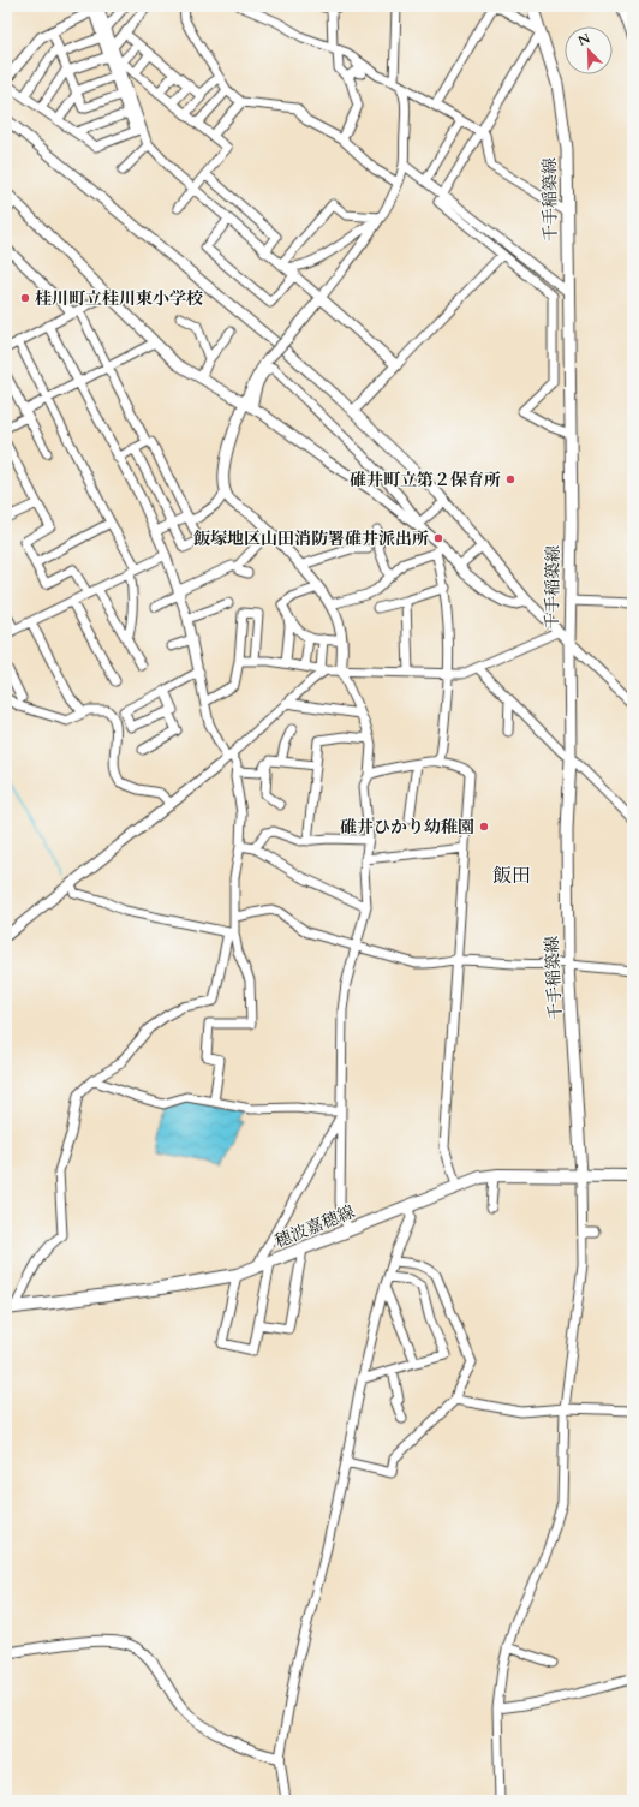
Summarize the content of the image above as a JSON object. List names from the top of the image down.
{
  "streets": {
    "main road": ["千手稲築線", "穂波嘉穂線"]
  },
  "crossings": [
    ["千手稲築線", "穂波嘉穂線"]
  ],
  "districts": ["飯田"],
  "places": [
    "桂川町立桂川東小学校",
    "碓井町立第２保育所",
    "飯塚地区山田消防署碓井派出所",
    "碓井ひかり幼稚園"
  ],
  "north": "top left"
}
